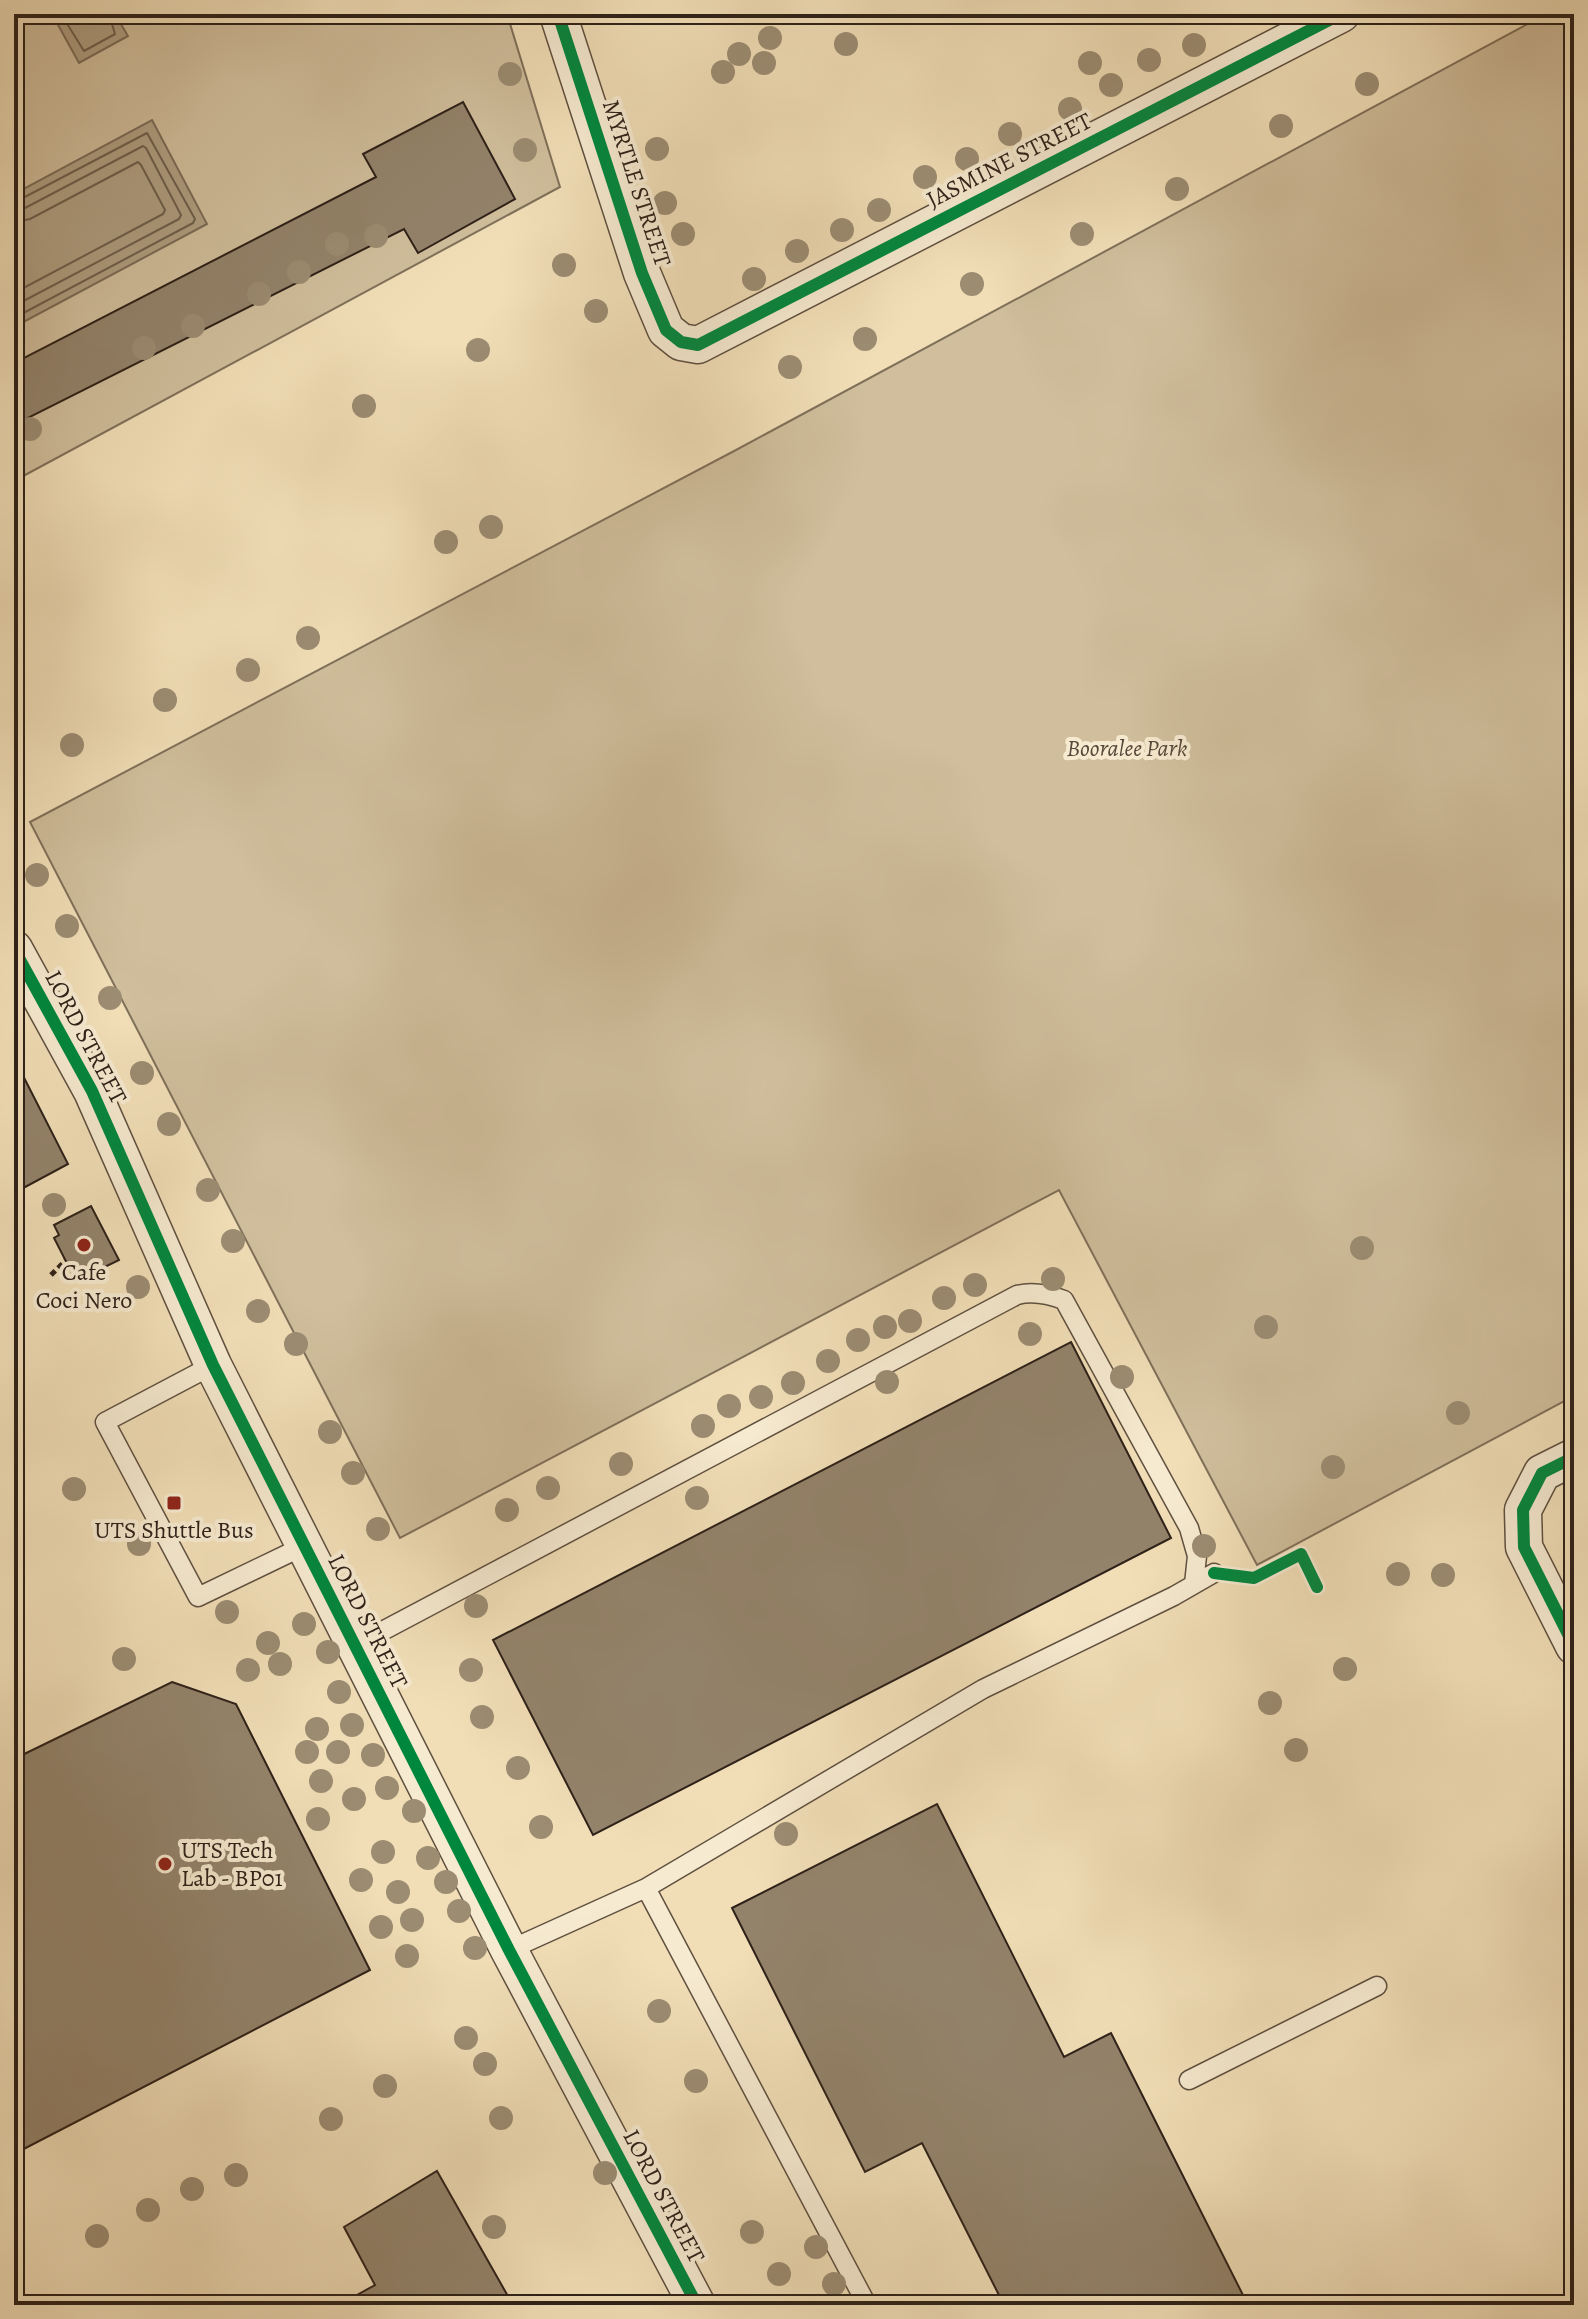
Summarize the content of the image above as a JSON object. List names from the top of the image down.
{
  "streets": {
    "street": ["JASMINE STREET", "MYRTLE STREET", "LORD STREET"]
  },
  "crossings": [
    ["JASMINE STREET", "MYRTLE STREET"]
  ],
  "parks": ["Booralee Park"],
  "places": {
    "other": ["Cafe Coci Nero", "UTS Tech Lab - BP01"],
    "transit": ["UTS Shuttle Bus"]
  }
}
